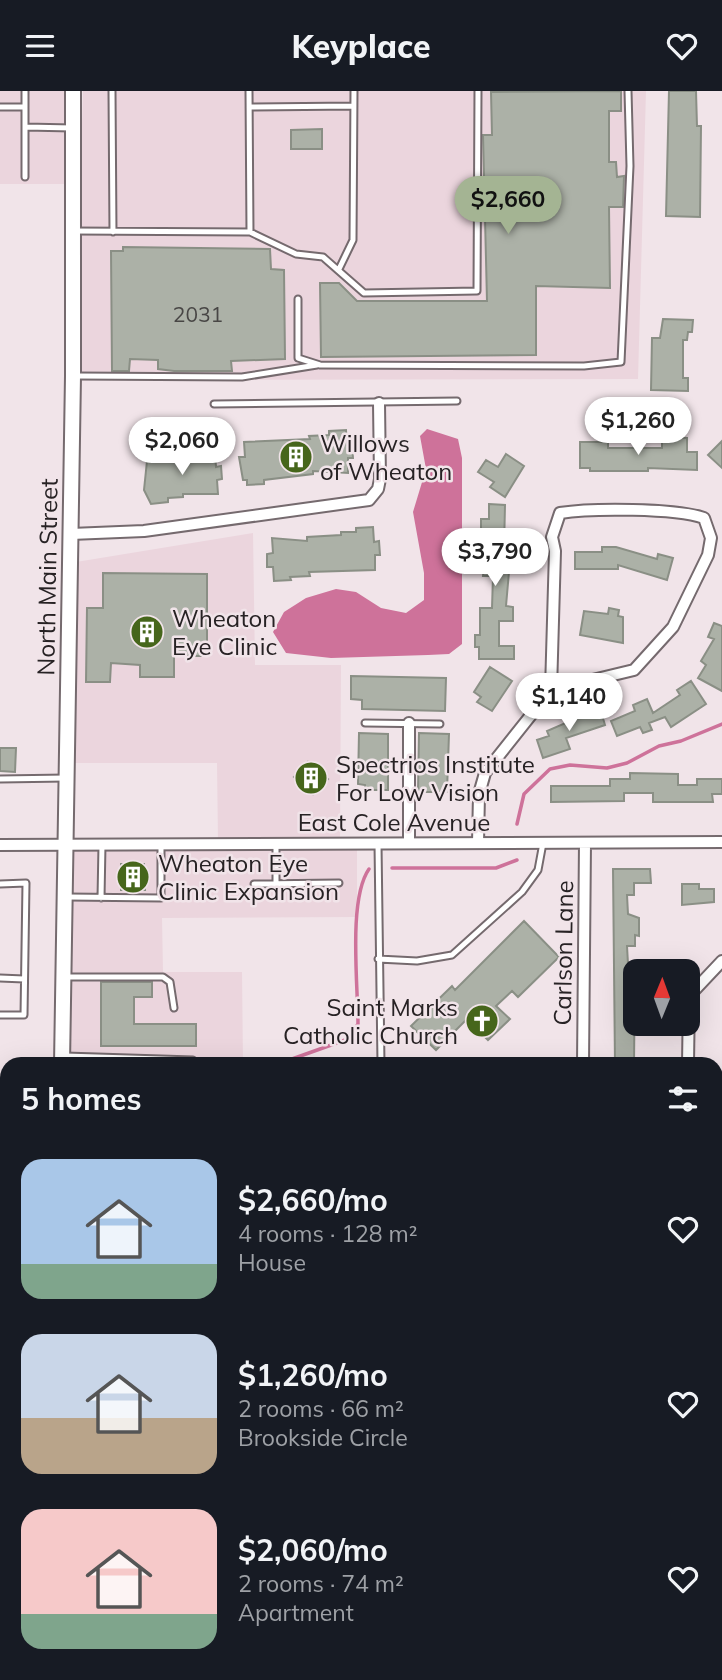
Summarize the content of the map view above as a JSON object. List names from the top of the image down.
{
  "streets": {
    "street": ["North Main Street", "East Cole Avenue", "Carlson Lane"]
  },
  "crossings": [
    ["North Main Street", "East Cole Avenue"],
    ["East Cole Avenue", "Carlson Lane"]
  ],
  "places": {
    "building": [
      "Willows of Wheaton",
      "Wheaton Eye Clinic",
      "Spectrios Institute For Low Vision",
      "Wheaton Eye Clinic Expansion"
    ],
    "church": ["Saint Marks Catholic Church"]
  },
  "house_numbers": ["2031"],
  "north": "top",
  "page": {
    "header": "Keyplace",
    "price": [
      "$2,660",
      "$1,260",
      "$2,060",
      "$3,790",
      "$1,140"
    ],
    "heading": "5 homes",
    "list": [
      {
        "name": "$2,660/mo",
        "note": "4 rooms · 128 m² · House"
      },
      {
        "name": "$1,260/mo",
        "note": "2 rooms · 66 m² · Brookside Circle"
      },
      {
        "name": "$2,060/mo",
        "note": "2 rooms · 74 m² · Apartment"
      }
    ]
  }
}
